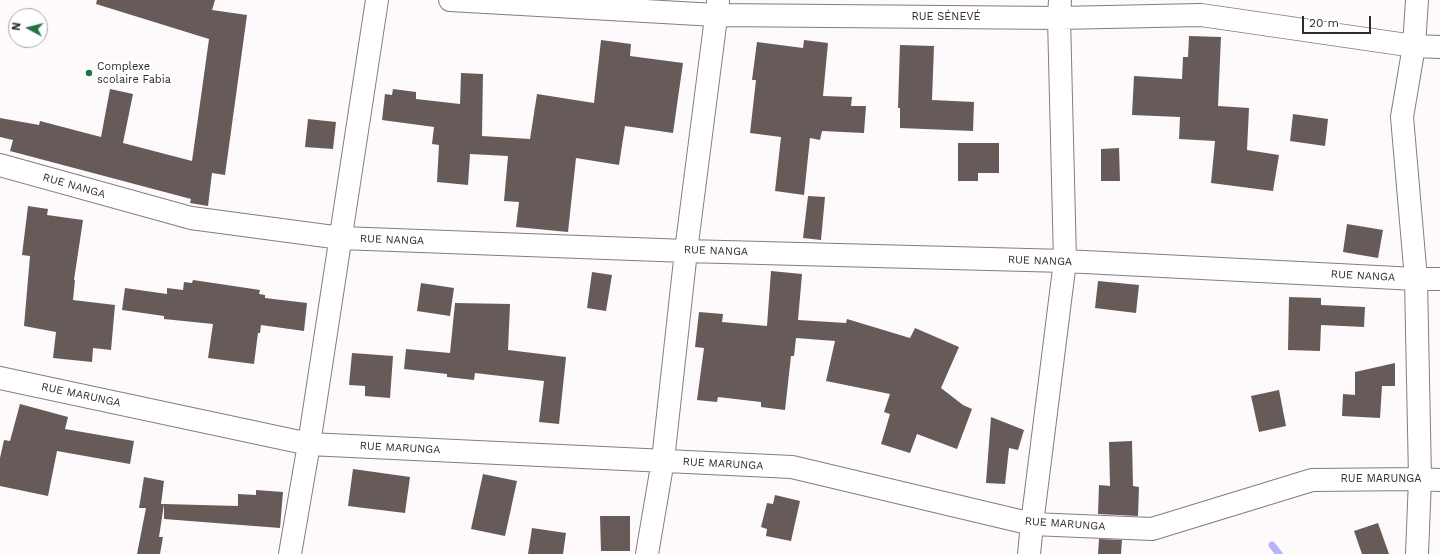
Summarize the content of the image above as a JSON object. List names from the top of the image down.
{
  "streets": {
    "street": ["RUE SÉNEVÉ", "RUE NANGA", "RUE MARUNGA"]
  },
  "places": ["Complexe scolaire Fabia"],
  "scale_bar": "20 m",
  "north": "left"
}
